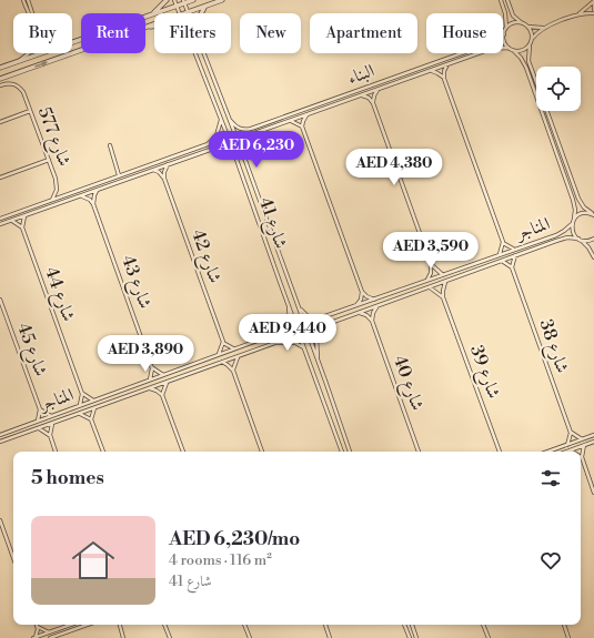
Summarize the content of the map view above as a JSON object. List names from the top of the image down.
{
  "streets": {
    "street": [
      "البناء",
      "شارع 577",
      "شارع 41",
      "المناجر",
      "شارع 42",
      "شارع 43",
      "شارع 44",
      "شارع 38",
      "شارع 45",
      "شارع 39",
      "شارع 40"
    ]
  },
  "crossings": [
    ["البناء", "شارع 41"],
    ["شارع 41", "المناجر"],
    ["المناجر", "شارع 39"]
  ],
  "page": {
    "chip": [
      "Buy",
      "Rent",
      "Filters",
      "New",
      "Apartment",
      "House"
    ],
    "price": [
      "AED 6,230",
      "AED 4,380",
      "AED 3,590",
      "AED 9,440",
      "AED 3,890"
    ],
    "heading": "5 homes",
    "list": [
      {
        "name": "AED 6,230/mo",
        "note": "4 rooms · 116 m² · شارع 41"
      }
    ]
  }
}
